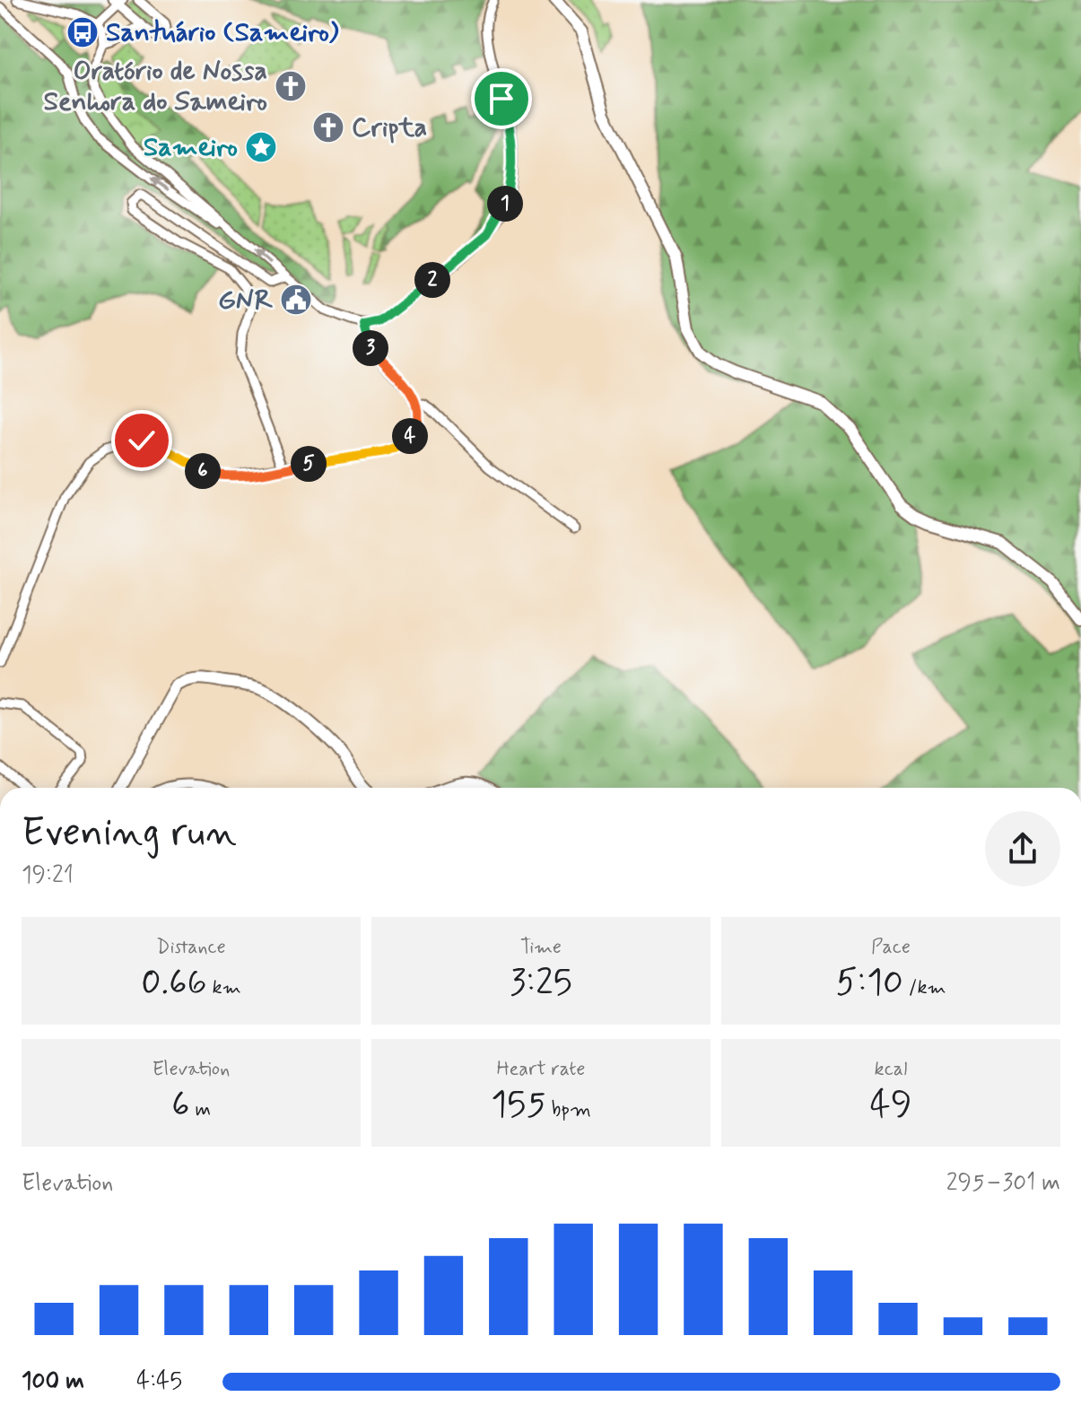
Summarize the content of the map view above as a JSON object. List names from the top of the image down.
{
  "places": {
    "bus stop": ["Santuário (Sameiro)"],
    "church": ["Oratório de Nossa Senhora do Sameiro", "Cripta"],
    "place": ["Sameiro"],
    "public building": ["GNR"]
  },
  "page": {
    "pins": [
      "1",
      "2",
      "3",
      "4",
      "5",
      "6"
    ],
    "heading": ["Evening run", "19:21"],
    "stats": [
      ["Distance", "0.66 km"],
      ["Time", "3:25"],
      ["Pace", "5:10 /km"],
      ["Elevation", "6 m"],
      ["Heart rate", "155 bpm"],
      ["kcal", "49"]
    ],
    "chart": ["Elevation", "295–301 m"],
    "list": [
      {
        "name": "100 m",
        "note": "4:45"
      }
    ]
  }
}
